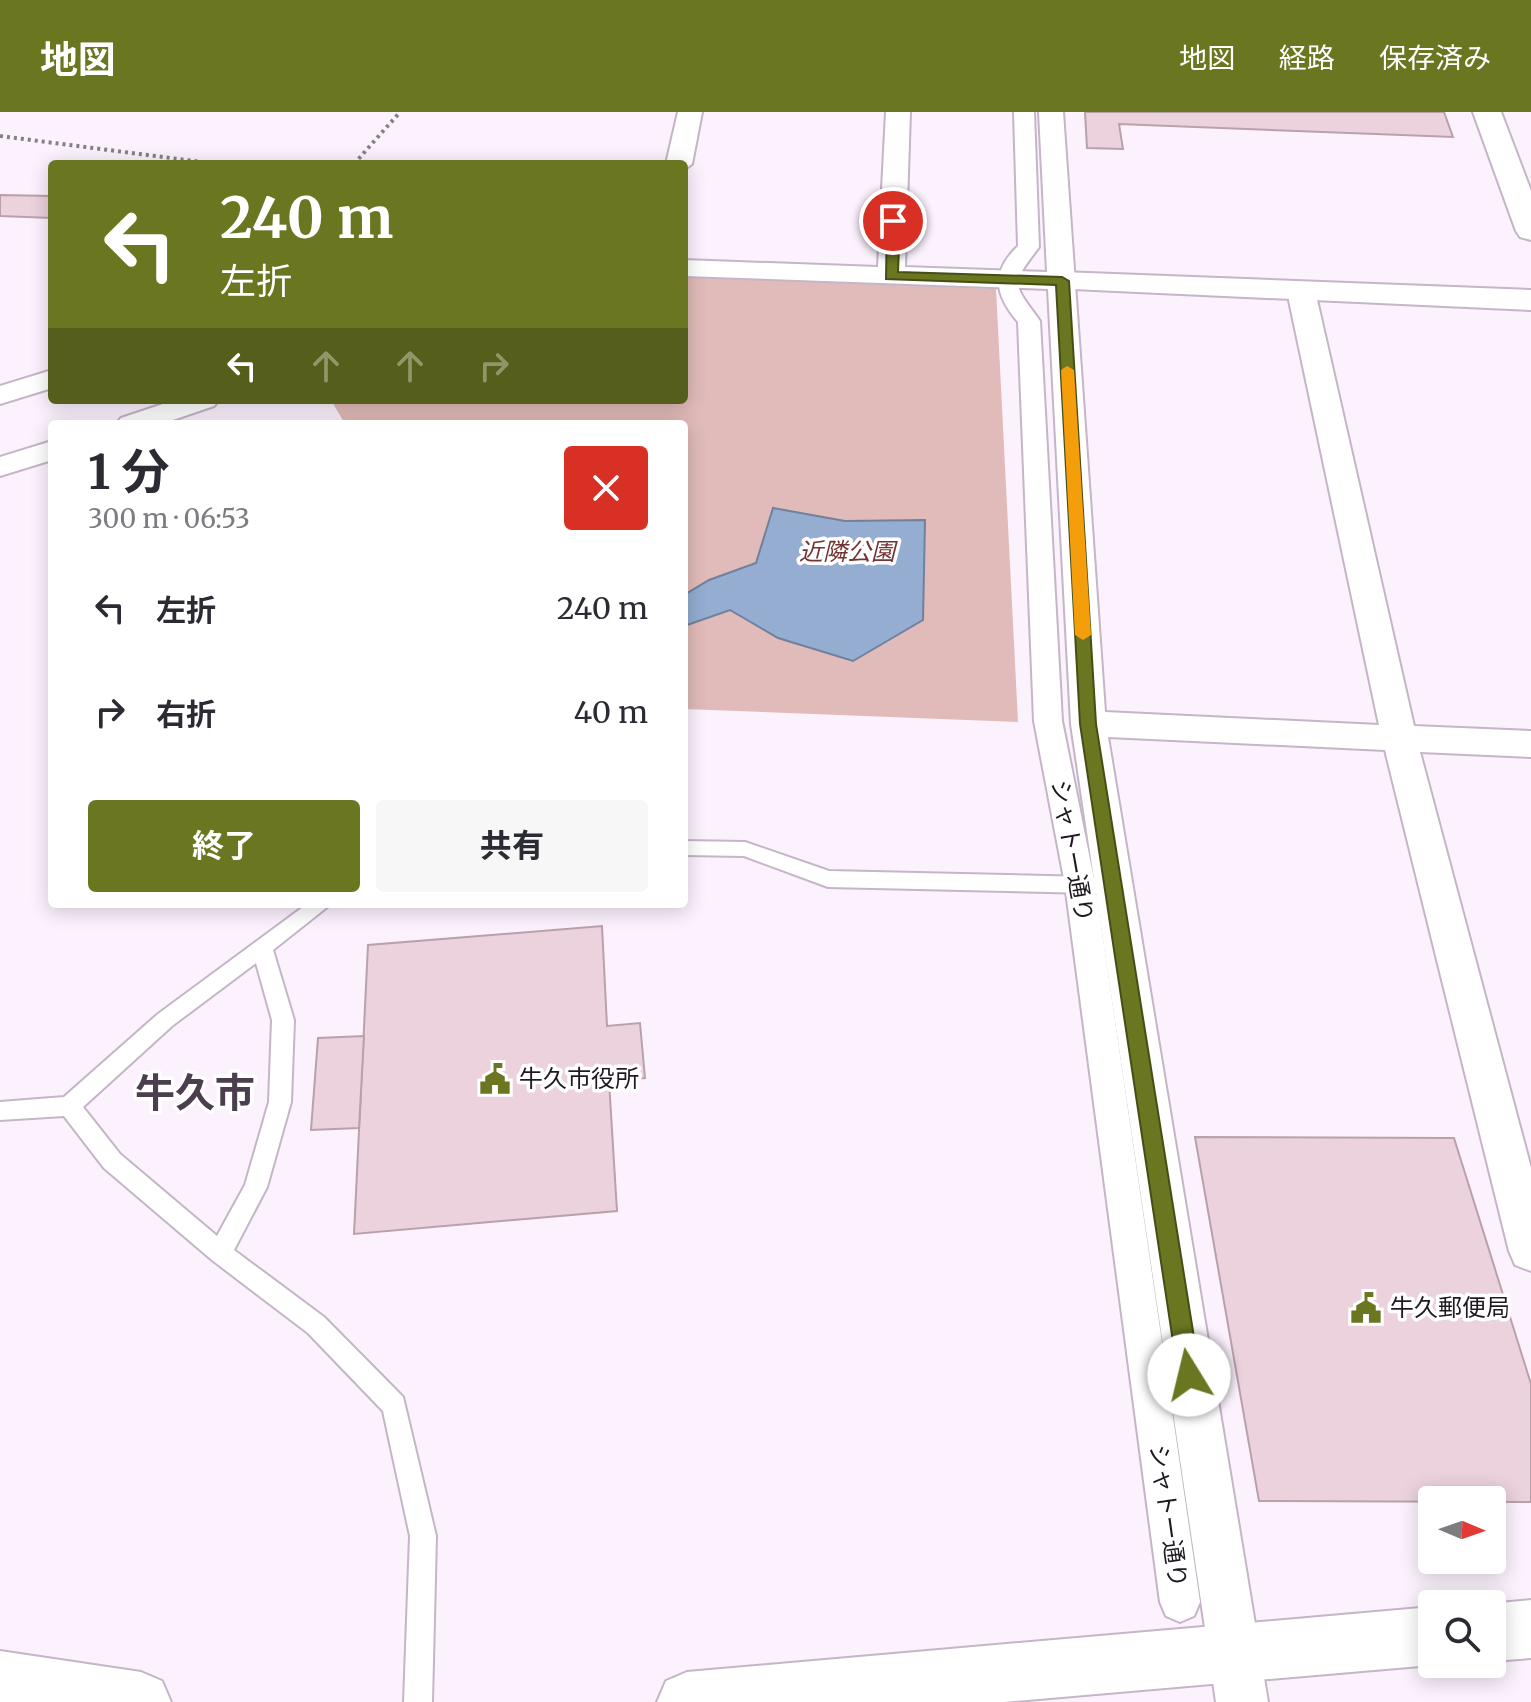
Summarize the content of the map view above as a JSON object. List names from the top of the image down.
{
  "streets": {
    "street": ["シャトー通り"]
  },
  "districts": ["牛久市"],
  "parks": ["近隣公園"],
  "places": {
    "public building": ["牛久市役所", "牛久郵便局"]
  },
  "north": "right",
  "page": {
    "header": "地図",
    "nav": ["地図", "経路", "保存済み"],
    "turn": ["240 m", "左折"],
    "heading": ["1 分", "300 m · 06:53"],
    "list": [
      {
        "name": "左折",
        "value": "240 m"
      },
      {
        "name": "右折",
        "value": "40 m"
      }
    ],
    "buttons": ["終了", "共有"]
  }
}
